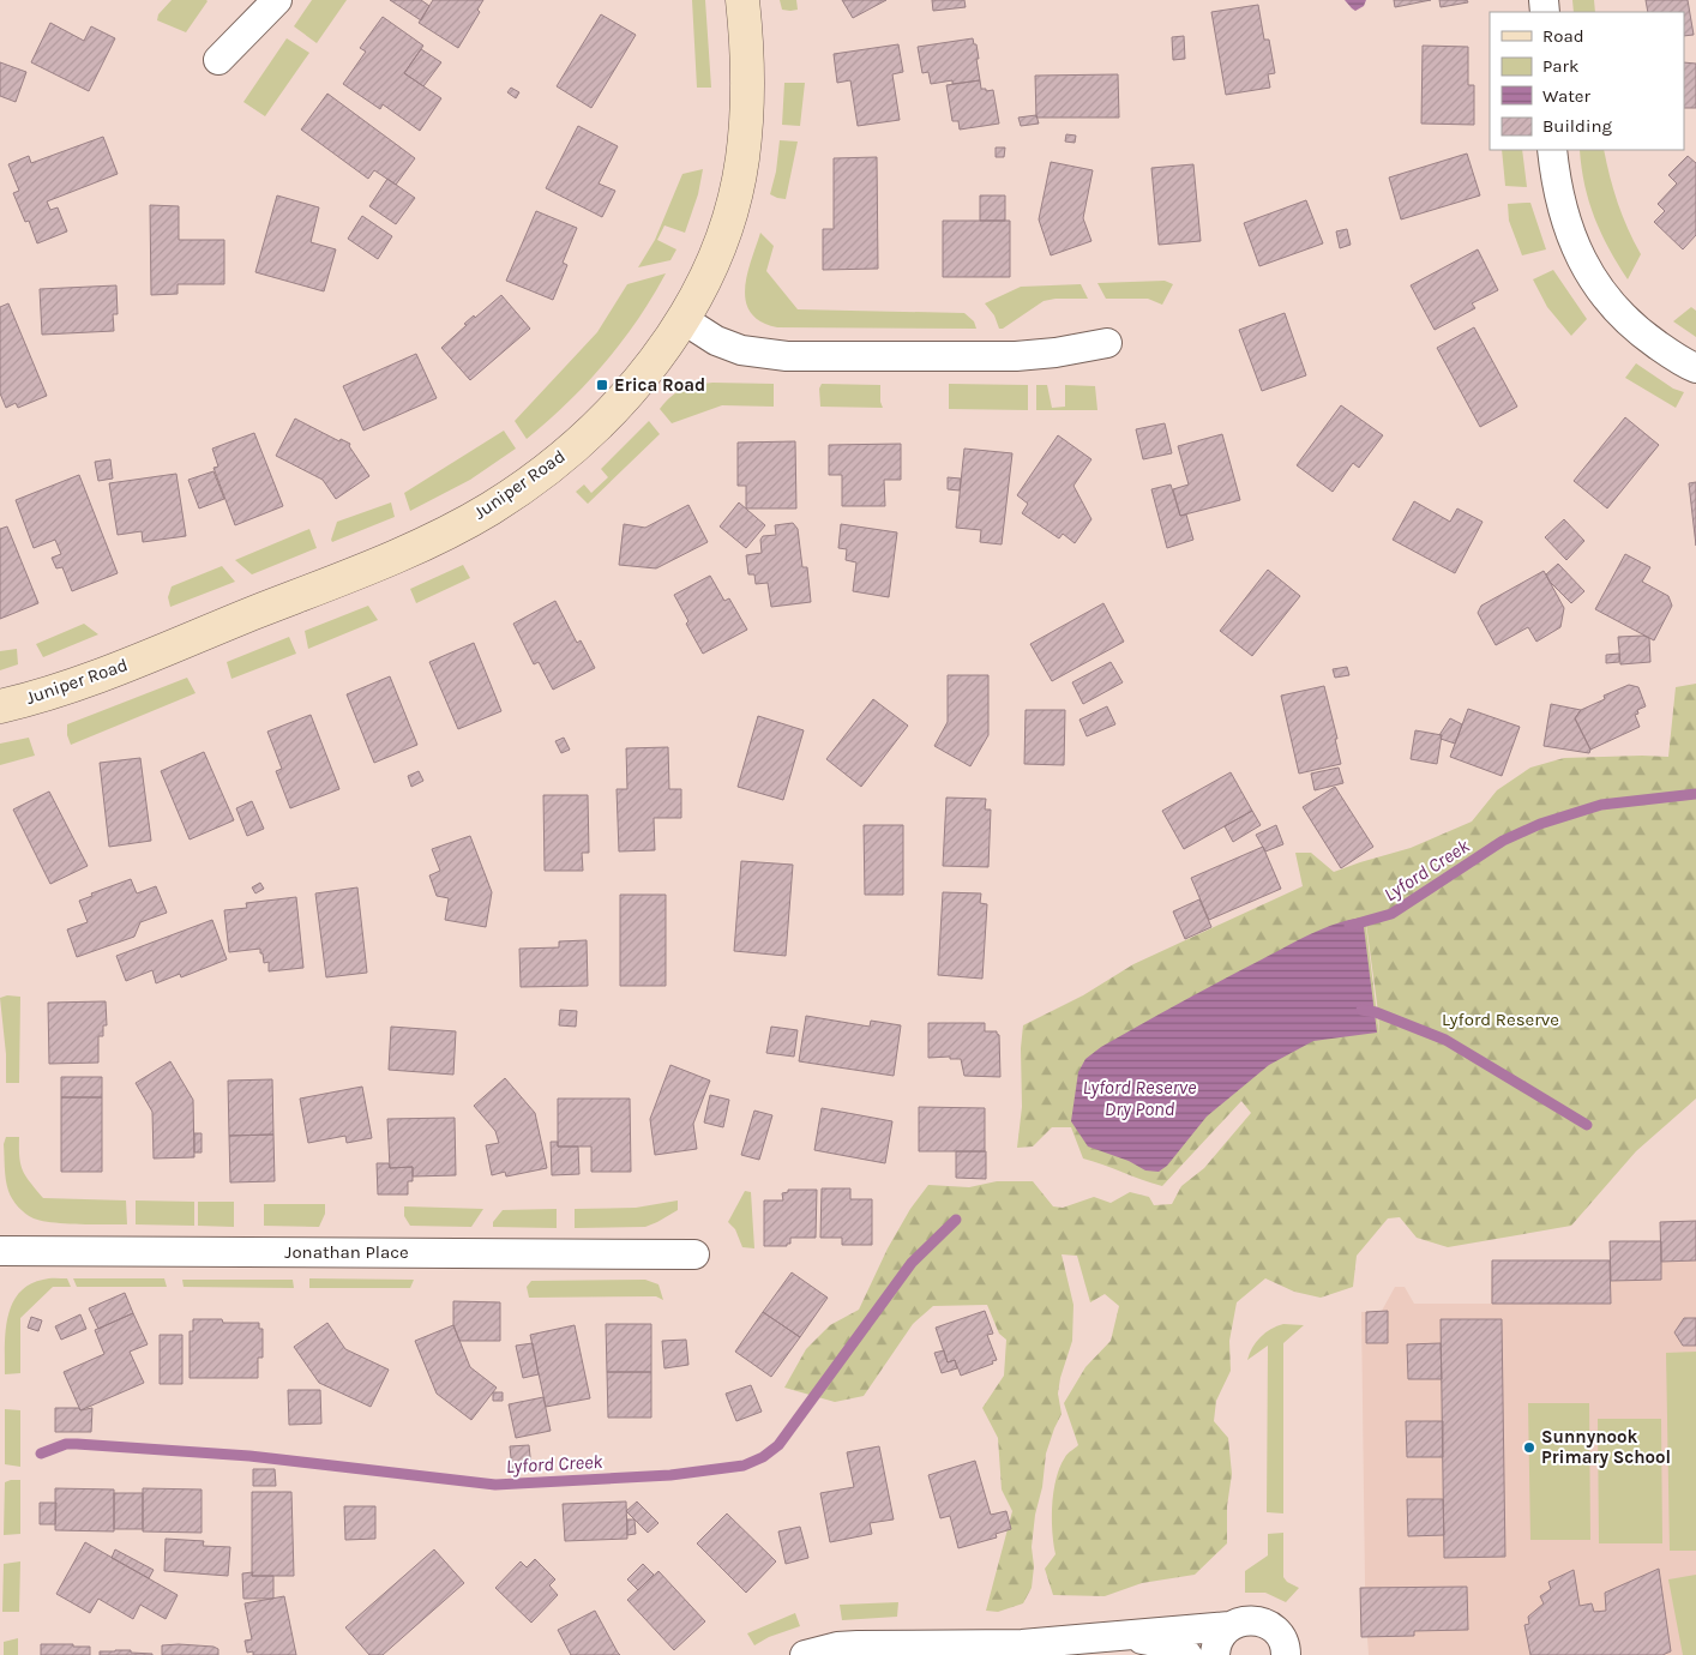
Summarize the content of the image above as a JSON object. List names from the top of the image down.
{
  "streets": {
    "street": ["Juniper Road", "Jonathan Place"]
  },
  "water": ["Lyford Creek", "Lyford Reserve Dry Pond"],
  "parks": ["Lyford Reserve"],
  "places": {
    "transit": ["Erica Road"],
    "other": ["Sunnynook Primary School"]
  },
  "legend": [
    "Road",
    "Park",
    "Water",
    "Building"
  ]
}
